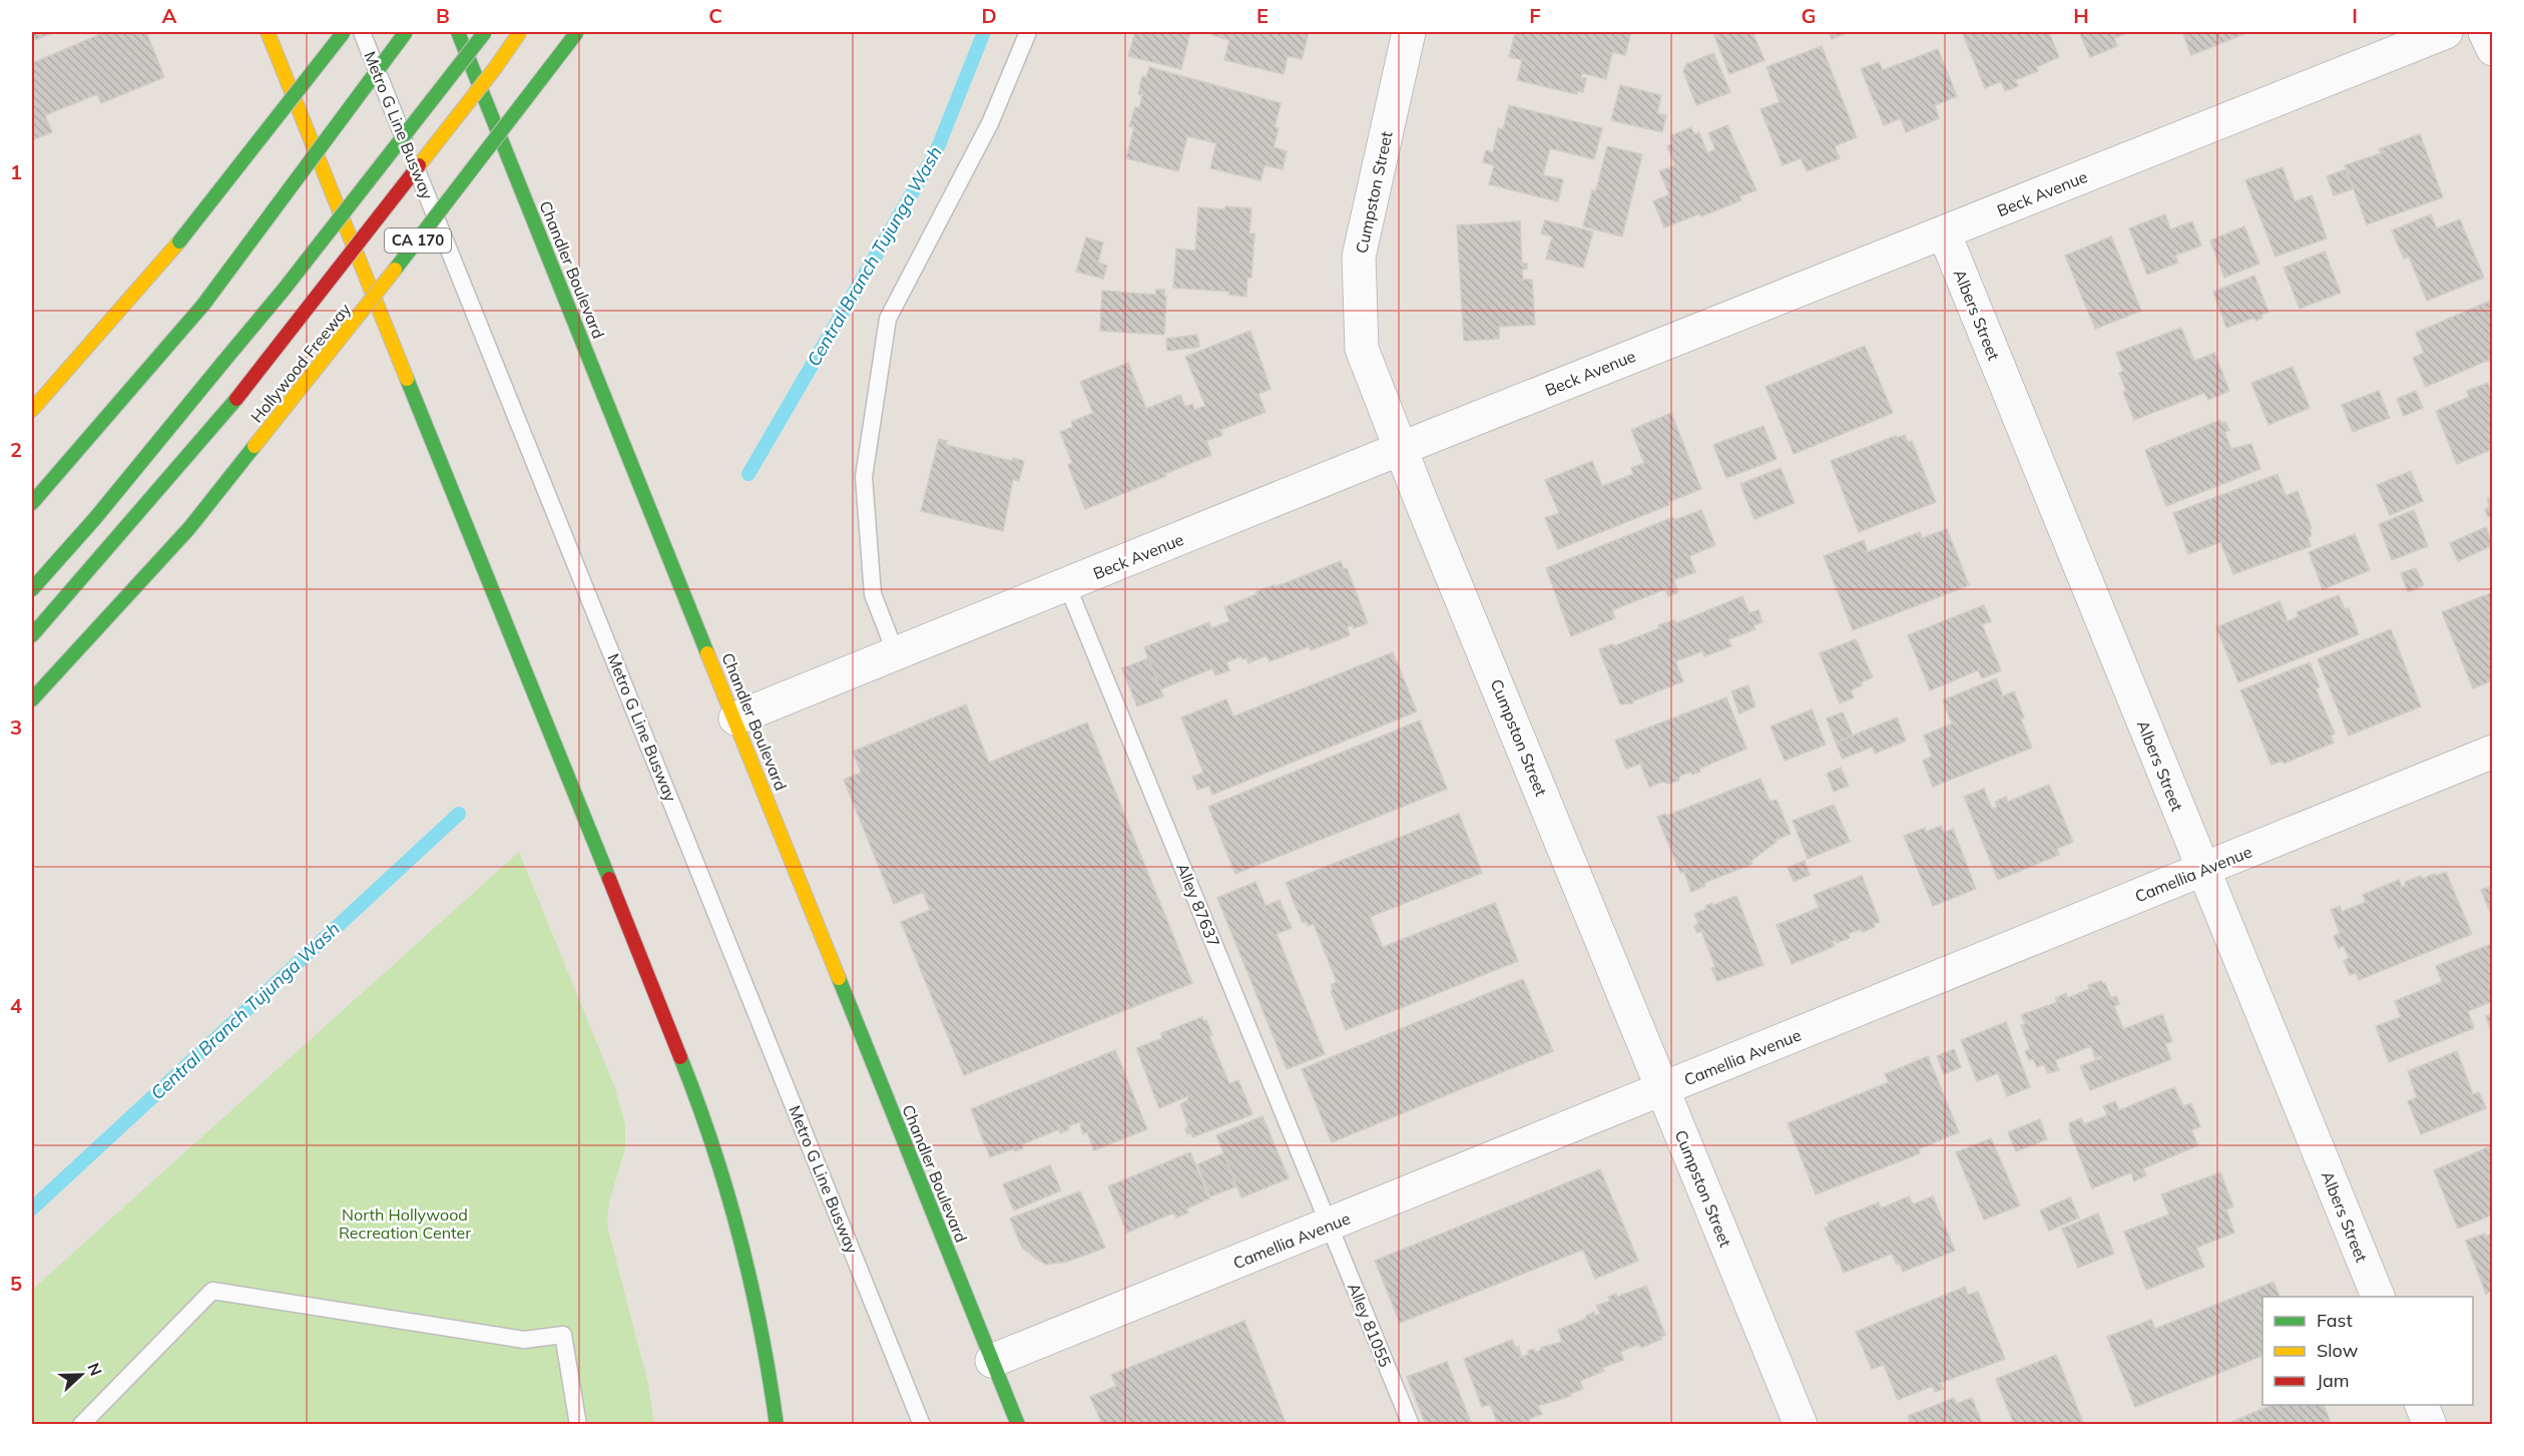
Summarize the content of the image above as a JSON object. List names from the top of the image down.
{
  "streets": {
    "main road": ["CA 170", "Chandler Boulevard", "Hollywood Freeway"],
    "street": [
      "Cumpston Street",
      "Beck Avenue",
      "Albers Street",
      "Camellia Avenue"
    ],
    "lane": ["Metro G Line Busway", "Alley 87637", "Alley 81055"]
  },
  "crossings": [
    ["Cumpston Street", "Beck Avenue"],
    ["Cumpston Street", "Camellia Avenue"],
    ["Beck Avenue", "Chandler Boulevard"],
    ["Beck Avenue", "Albers Street"],
    ["Beck Avenue", "Alley 87637"],
    ["Chandler Boulevard", "Camellia Avenue"],
    ["Albers Street", "Camellia Avenue"],
    ["Camellia Avenue", "Alley 87637"],
    ["Camellia Avenue", "Alley 81055"],
    ["Alley 87637", "Alley 81055"]
  ],
  "water": ["Central Branch Tujunga Wash"],
  "parks": ["North Hollywood Recreation Center"],
  "legend": ["Fast", "Slow", "Jam"],
  "north": "right",
  "grid": {
    "columns": [
      "A",
      "B",
      "C",
      "D",
      "E",
      "F",
      "G",
      "H",
      "I"
    ],
    "rows": [
      "1",
      "2",
      "3",
      "4",
      "5"
    ]
  }
}
